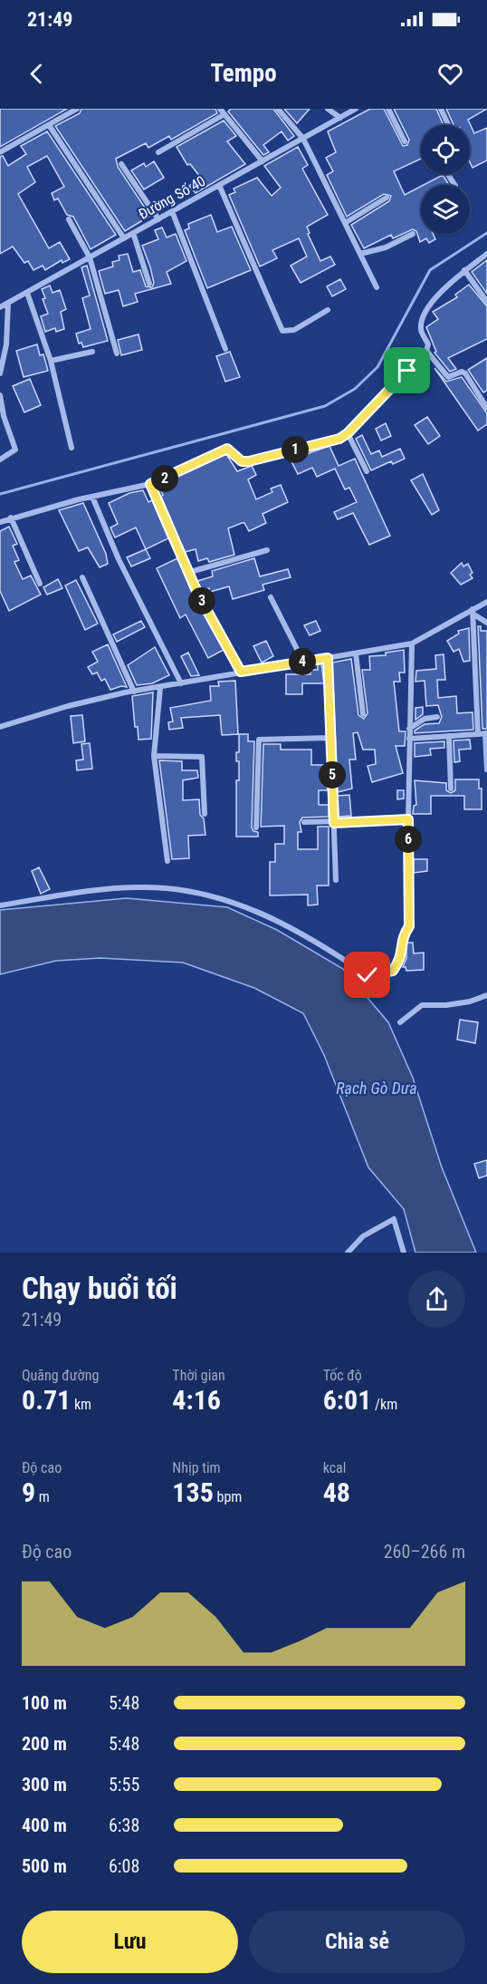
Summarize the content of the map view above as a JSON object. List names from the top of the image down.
{
  "streets": {
    "street": ["Đường Số 40"]
  },
  "water": ["Rạch Gò Dưa"],
  "page": {
    "status": "21:49",
    "header": "Tempo",
    "pins": [
      "1",
      "2",
      "3",
      "4",
      "5",
      "6"
    ],
    "heading": ["Chạy buổi tối", "21:49"],
    "stats": [
      ["Quãng đường", "0.71 km"],
      ["Thời gian", "4:16"],
      ["Tốc độ", "6:01 /km"],
      ["Độ cao", "9 m"],
      ["Nhịp tim", "135 bpm"],
      ["kcal", "48"]
    ],
    "chart": ["Độ cao", "260–266 m"],
    "list": [
      {
        "name": "100 m",
        "note": "5:48"
      },
      {
        "name": "200 m",
        "note": "5:48"
      },
      {
        "name": "300 m",
        "note": "5:55"
      },
      {
        "name": "400 m",
        "note": "6:38"
      },
      {
        "name": "500 m",
        "note": "6:08"
      }
    ],
    "buttons": ["Lưu", "Chia sẻ"]
  }
}
